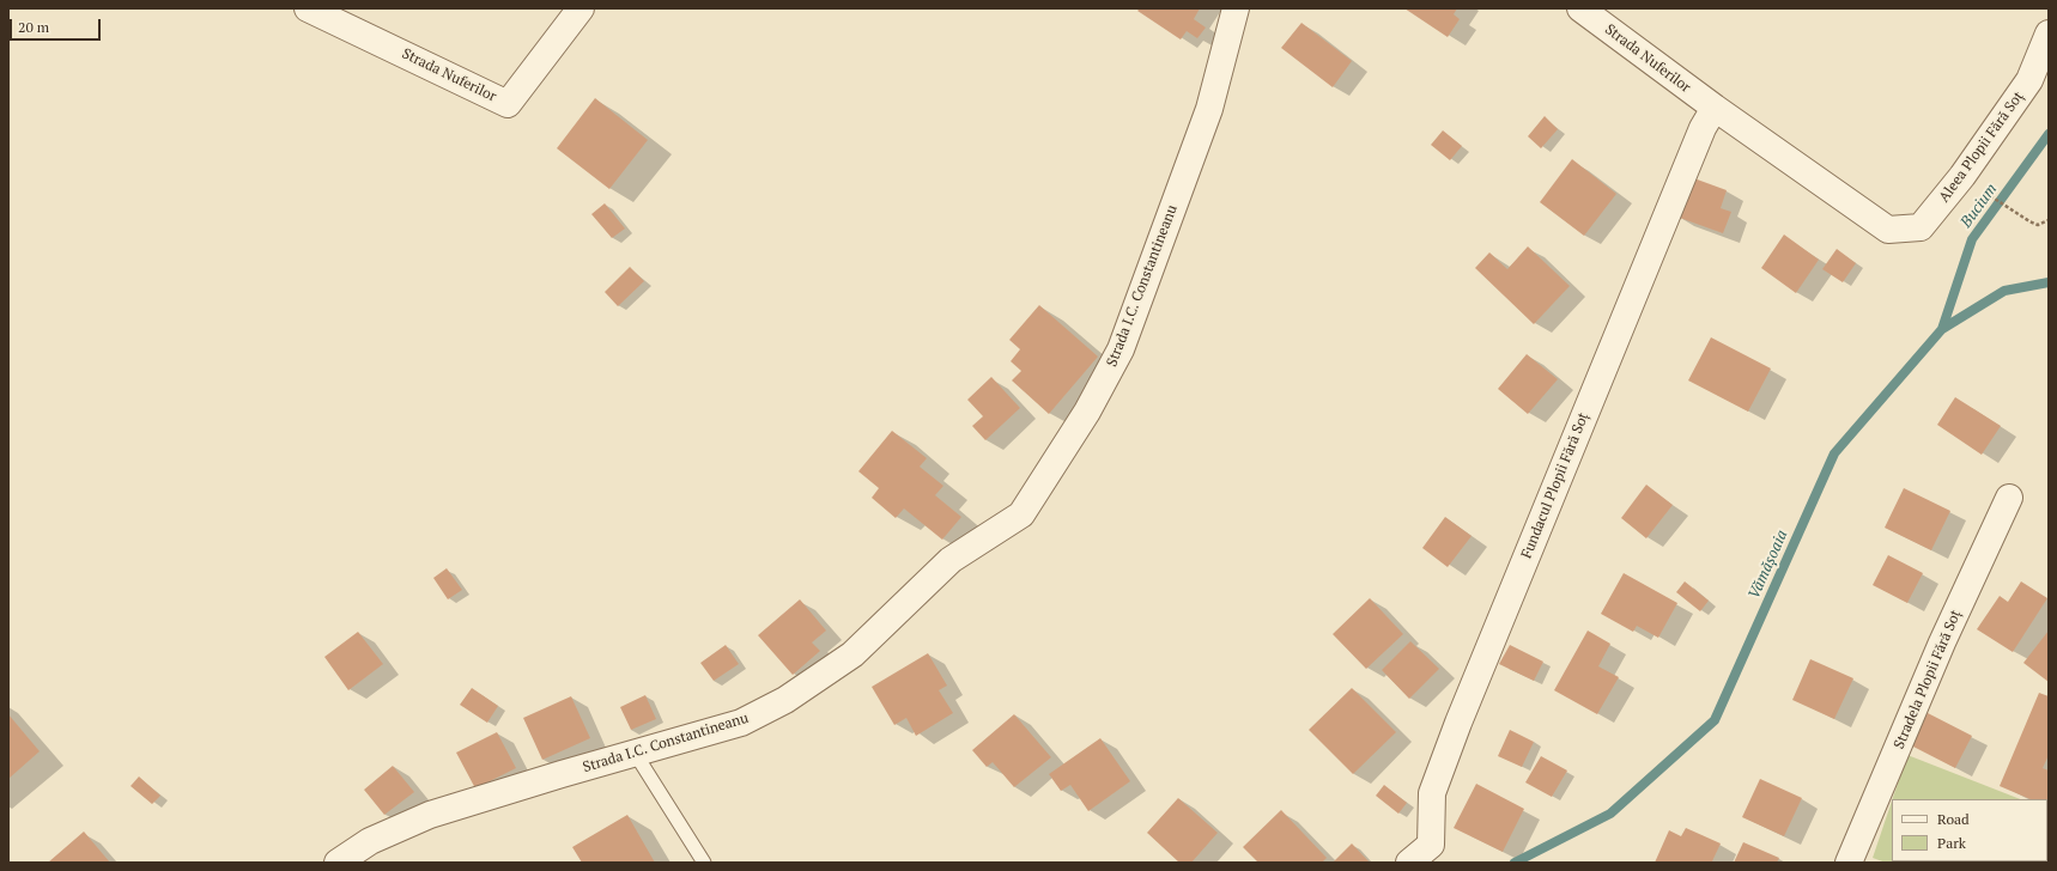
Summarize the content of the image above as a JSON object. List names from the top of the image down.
{
  "streets": {
    "street": [
      "Strada Nuferilor",
      "Aleea Plopii Fără Soț",
      "Strada I.C. Constantineanu",
      "Fundacul Plopii Fără Soț",
      "Stradela Plopii Fără Soț"
    ]
  },
  "crossings": [
    ["Strada Nuferilor", "Aleea Plopii Fără Soț"],
    ["Strada Nuferilor", "Fundacul Plopii Fără Soț"]
  ],
  "water": ["Bucium", "Vămășoaia"],
  "legend": ["Road", "Park"],
  "scale_bar": "20 m"
}
